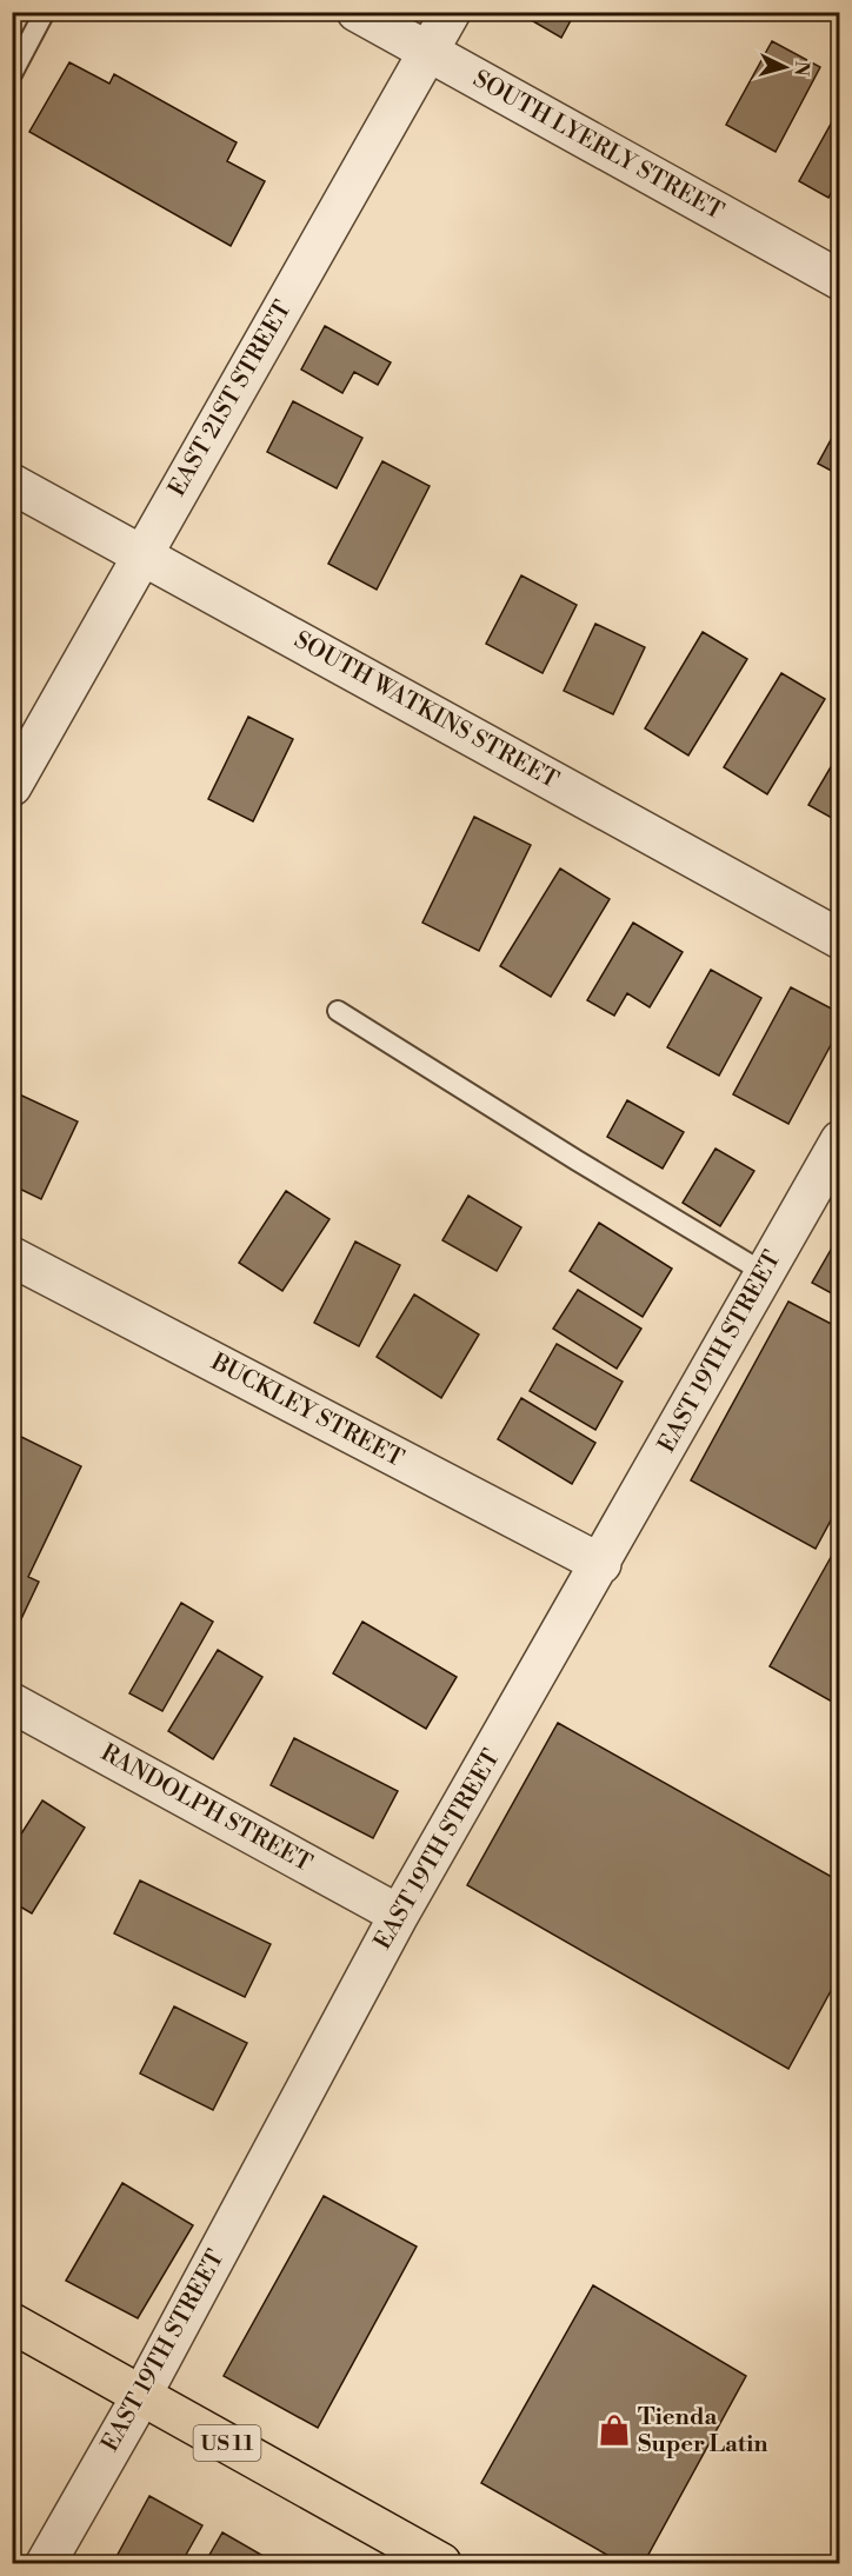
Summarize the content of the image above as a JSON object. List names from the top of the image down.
{
  "streets": {
    "main road": ["US 11"],
    "street": [
      "SOUTH LYERLY STREET",
      "EAST 21ST STREET",
      "SOUTH WATKINS STREET",
      "EAST 19TH STREET",
      "BUCKLEY STREET",
      "RANDOLPH STREET"
    ]
  },
  "crossings": [
    ["SOUTH LYERLY STREET", "EAST 21ST STREET"],
    ["EAST 21ST STREET", "SOUTH WATKINS STREET"],
    ["EAST 19TH STREET", "BUCKLEY STREET"],
    ["EAST 19TH STREET", "RANDOLPH STREET"],
    ["EAST 19TH STREET", "US 11"]
  ],
  "places": {
    "shop": ["Tienda Super Latin"]
  },
  "north": "right"
}
